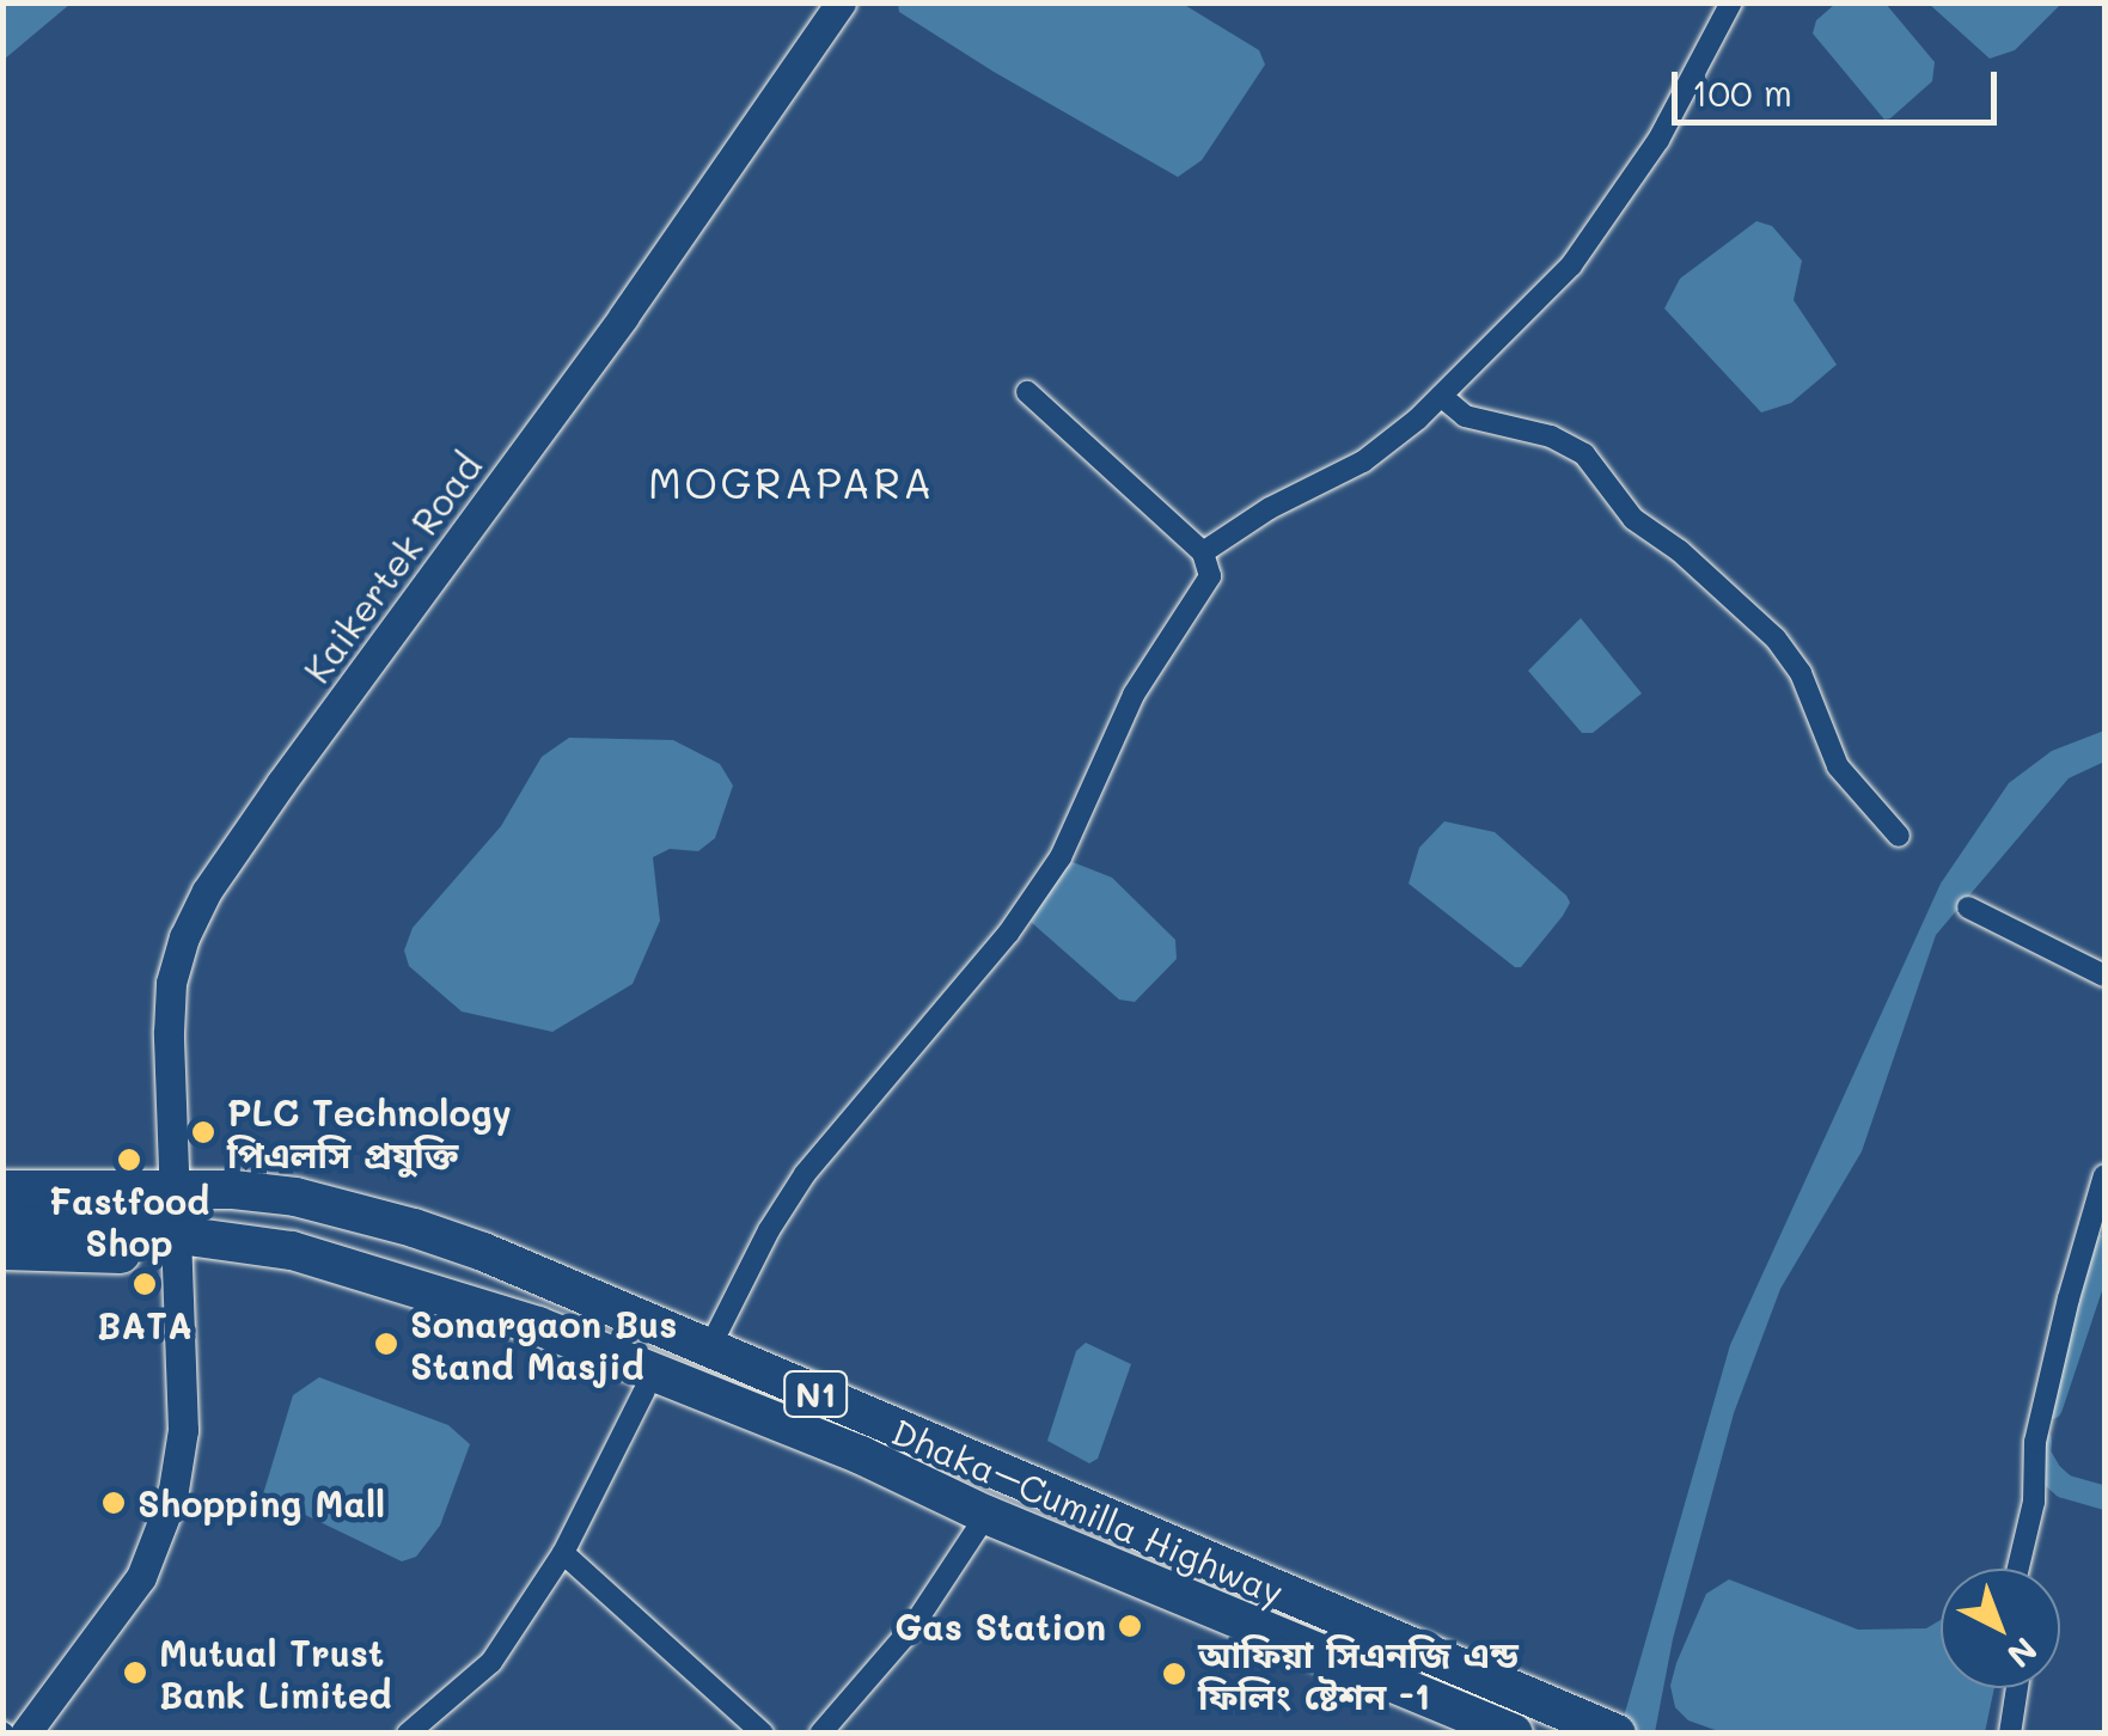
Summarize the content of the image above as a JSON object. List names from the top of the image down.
{
  "streets": {
    "highway": ["N1", "Dhaka–Cumilla Highway"],
    "main road": ["Kaikertek Road"]
  },
  "crossings": [
    ["Kaikertek Road", "Dhaka–Cumilla Highway"]
  ],
  "districts": ["MOGRAPARA"],
  "places": [
    "PLC Technology পিএলসি প্রযুক্তি",
    "Fastfood Shop",
    "BATA",
    "Sonargaon Bus Stand Masjid",
    "Shopping Mall",
    "Gas Station",
    "Mutual Trust Bank Limited",
    "আফিয়া সিএনজি এন্ড ফিলিং ষ্টেশন -1"
  ],
  "scale_bar": "100 m",
  "north": "bottom right"
}
